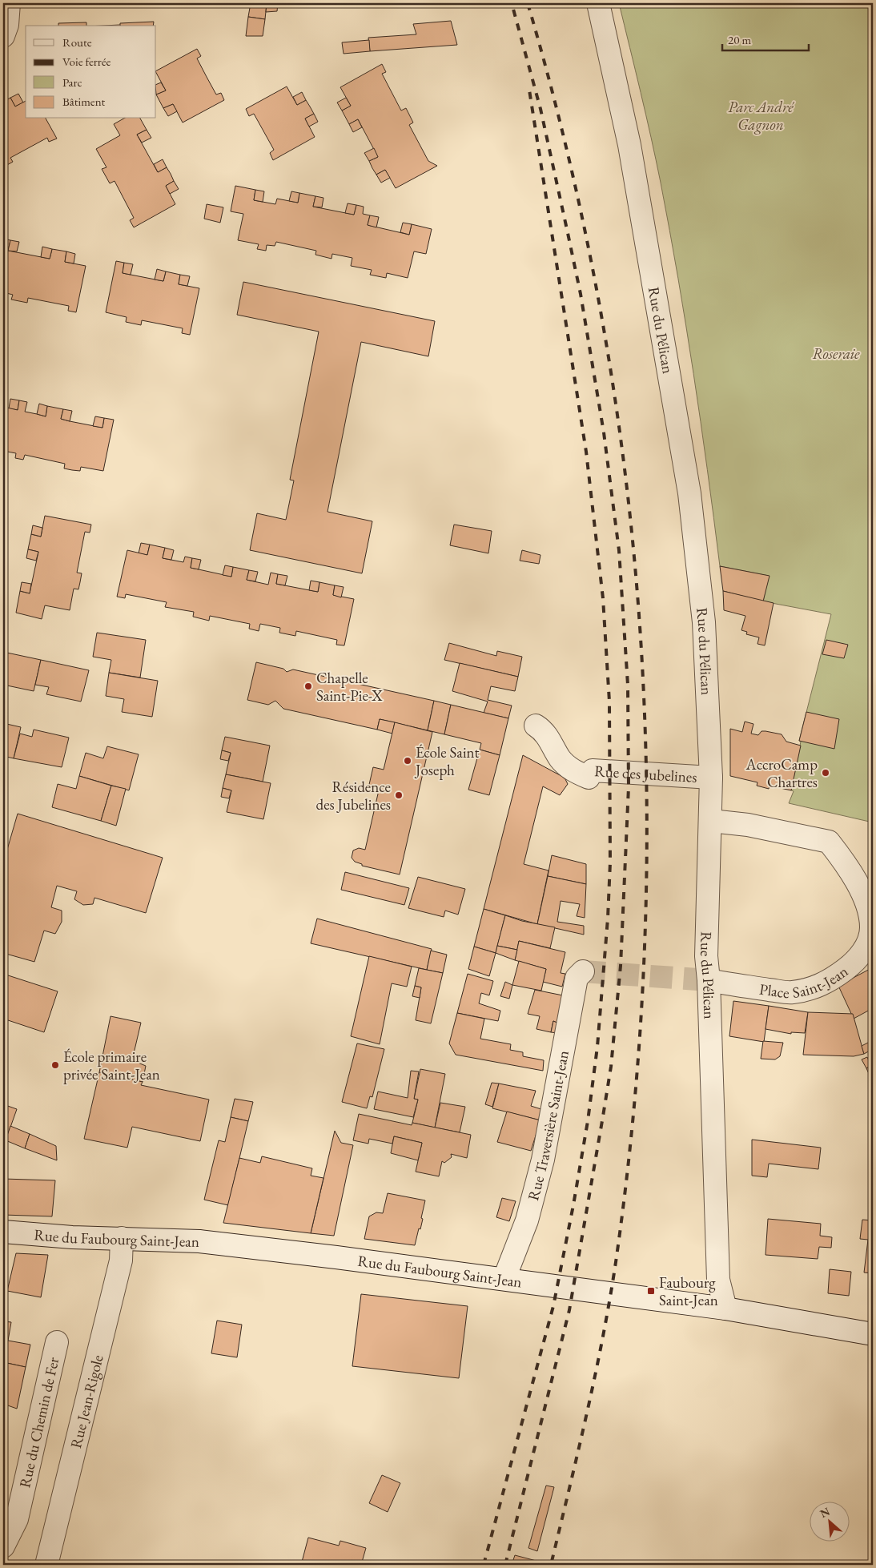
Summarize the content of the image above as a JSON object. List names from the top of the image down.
{
  "streets": {
    "street": [
      "Rue du Pélican",
      "Rue des Jubelines",
      "Place Saint-Jean",
      "Rue Traversière Saint-Jean",
      "Rue du Faubourg Saint-Jean",
      "Rue Jean-Rigole",
      "Rue du Chemin de Fer"
    ]
  },
  "crossings": [
    ["Rue du Pélican", "Rue des Jubelines"],
    ["Rue du Pélican", "Place Saint-Jean"],
    ["Rue du Pélican", "Rue du Faubourg Saint-Jean"],
    ["Rue Traversière Saint-Jean", "Rue du Faubourg Saint-Jean"],
    ["Rue du Faubourg Saint-Jean", "Rue Jean-Rigole"]
  ],
  "parks": ["Parc André Gagnon", "Roseraie"],
  "places": {
    "other": [
      "Chapelle Saint-Pie-X",
      "École Saint Joseph",
      "AccroCamp Chartres",
      "Résidence des Jubelines",
      "École primaire privée Saint-Jean"
    ],
    "transit": ["Faubourg Saint-Jean"]
  },
  "legend": [
    "Route",
    "Voie ferrée",
    "Parc",
    "Bâtiment"
  ],
  "scale_bar": "20 m",
  "north": "top left"
}
